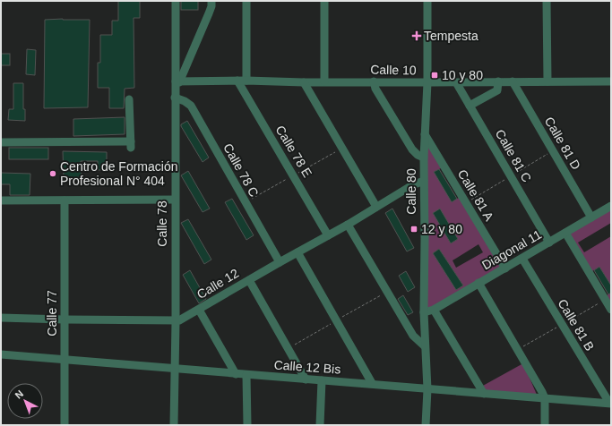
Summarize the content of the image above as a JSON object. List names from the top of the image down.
{
  "streets": {
    "street": [
      "Calle 10",
      "Calle 81 D",
      "Calle 78 E",
      "Calle 81 C",
      "Calle 78 C",
      "Calle 80",
      "Calle 81 A",
      "Calle 78",
      "Diagonal 11",
      "Calle 12",
      "Calle 77",
      "Calle 81 B",
      "Calle 12 Bis"
    ]
  },
  "crossings": [
    ["Calle 10", "Calle 81 D"],
    ["Calle 10", "Calle 78 E"],
    ["Calle 10", "Calle 81 C"],
    ["Calle 10", "Calle 80"],
    ["Calle 10", "Calle 78"],
    ["Calle 81 D", "Diagonal 11"],
    ["Calle 78 E", "Calle 12"],
    ["Calle 81 C", "Diagonal 11"],
    ["Calle 78 C", "Calle 78"],
    ["Calle 78 C", "Calle 12"],
    ["Calle 80", "Calle 81 A"],
    ["Calle 80", "Diagonal 11"],
    ["Calle 80", "Calle 12"],
    ["Calle 80", "Calle 12 Bis"],
    ["Calle 81 A", "Diagonal 11"],
    ["Calle 78", "Calle 12"],
    ["Calle 78", "Calle 12 Bis"],
    ["Diagonal 11", "Calle 81 B"],
    ["Calle 12", "Calle 77"],
    ["Calle 77", "Calle 12 Bis"],
    ["Calle 81 B", "Calle 12 Bis"]
  ],
  "places": {
    "health": ["Tempesta"],
    "transit": ["10 y 80", "12 y 80"],
    "other": ["Centro de Formación Profesional N° 404"]
  },
  "north": "top left"
}
